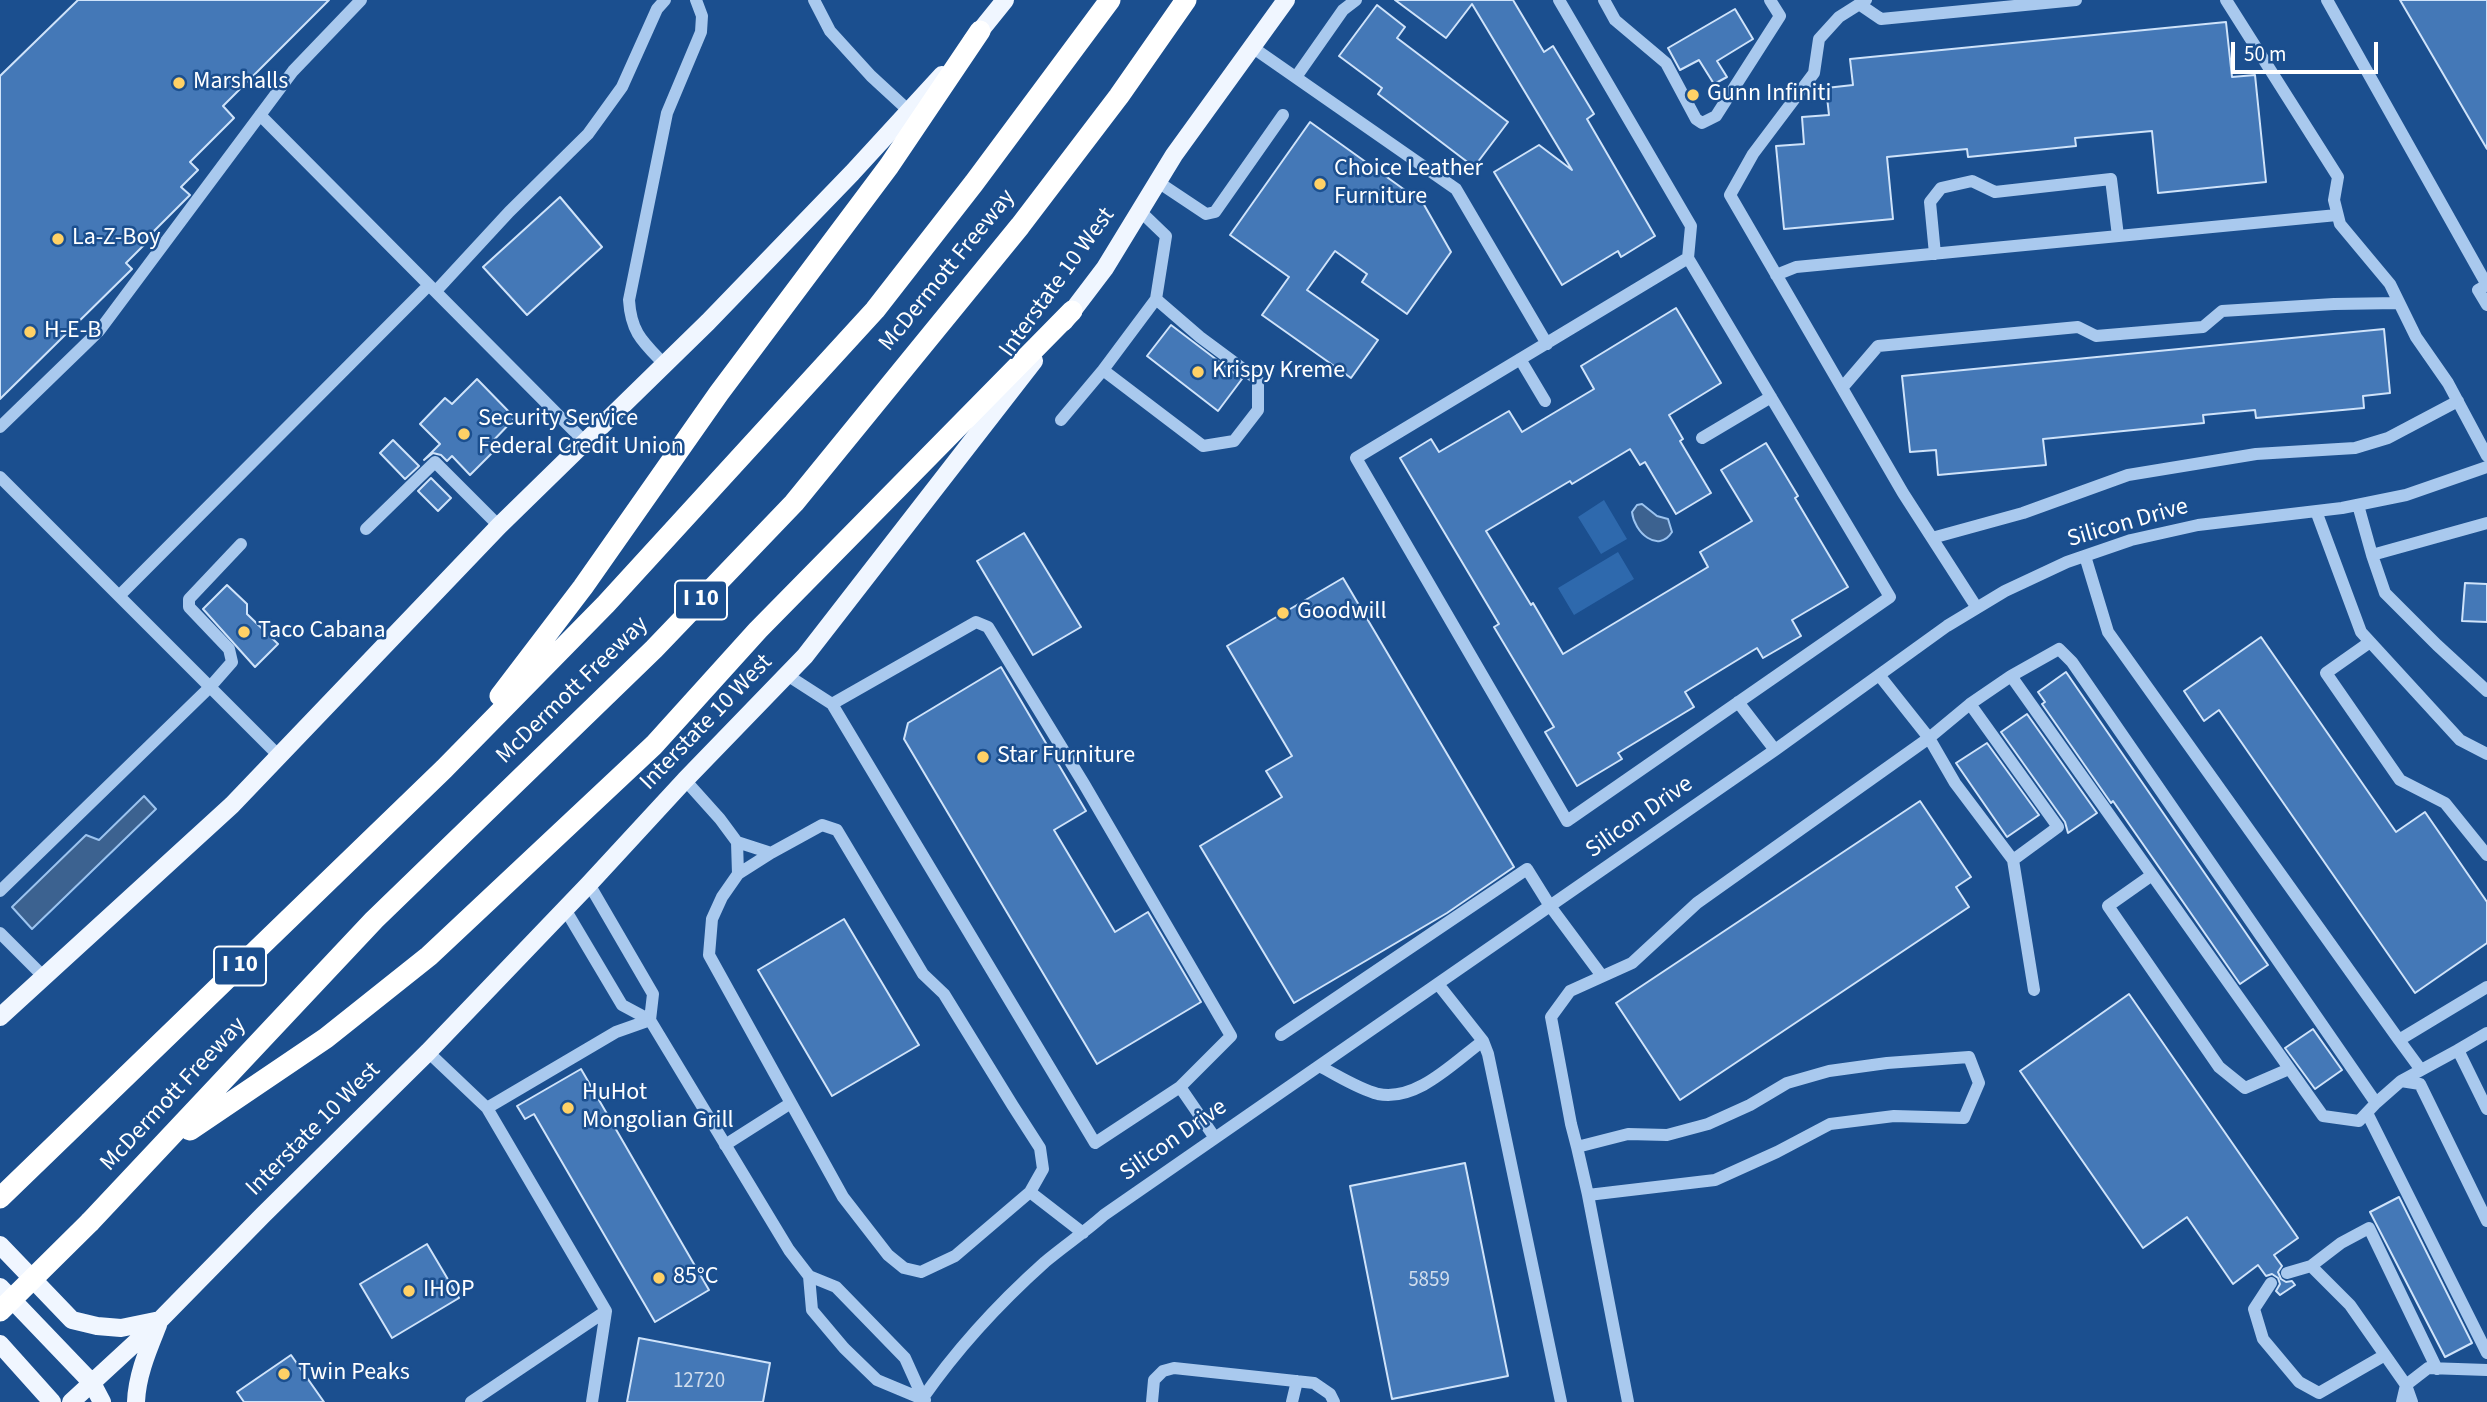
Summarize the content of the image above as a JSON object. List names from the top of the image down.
{
  "streets": {
    "highway": ["McDermott Freeway", "I 10"],
    "main road": ["Interstate 10 West"],
    "street": ["Silicon Drive"]
  },
  "places": [
    "Marshalls",
    "Gunn Infiniti",
    "Choice Leather Furniture",
    "La-Z-Boy",
    "H-E-B",
    "Krispy Kreme",
    "Security Service Federal Credit Union",
    "Goodwill",
    "Taco Cabana",
    "Star Furniture",
    "HuHot Mongolian Grill",
    "85°C",
    "IHOP",
    "Twin Peaks"
  ],
  "house_numbers": ["5859", "12720"],
  "scale_bar": "50 m"
}
